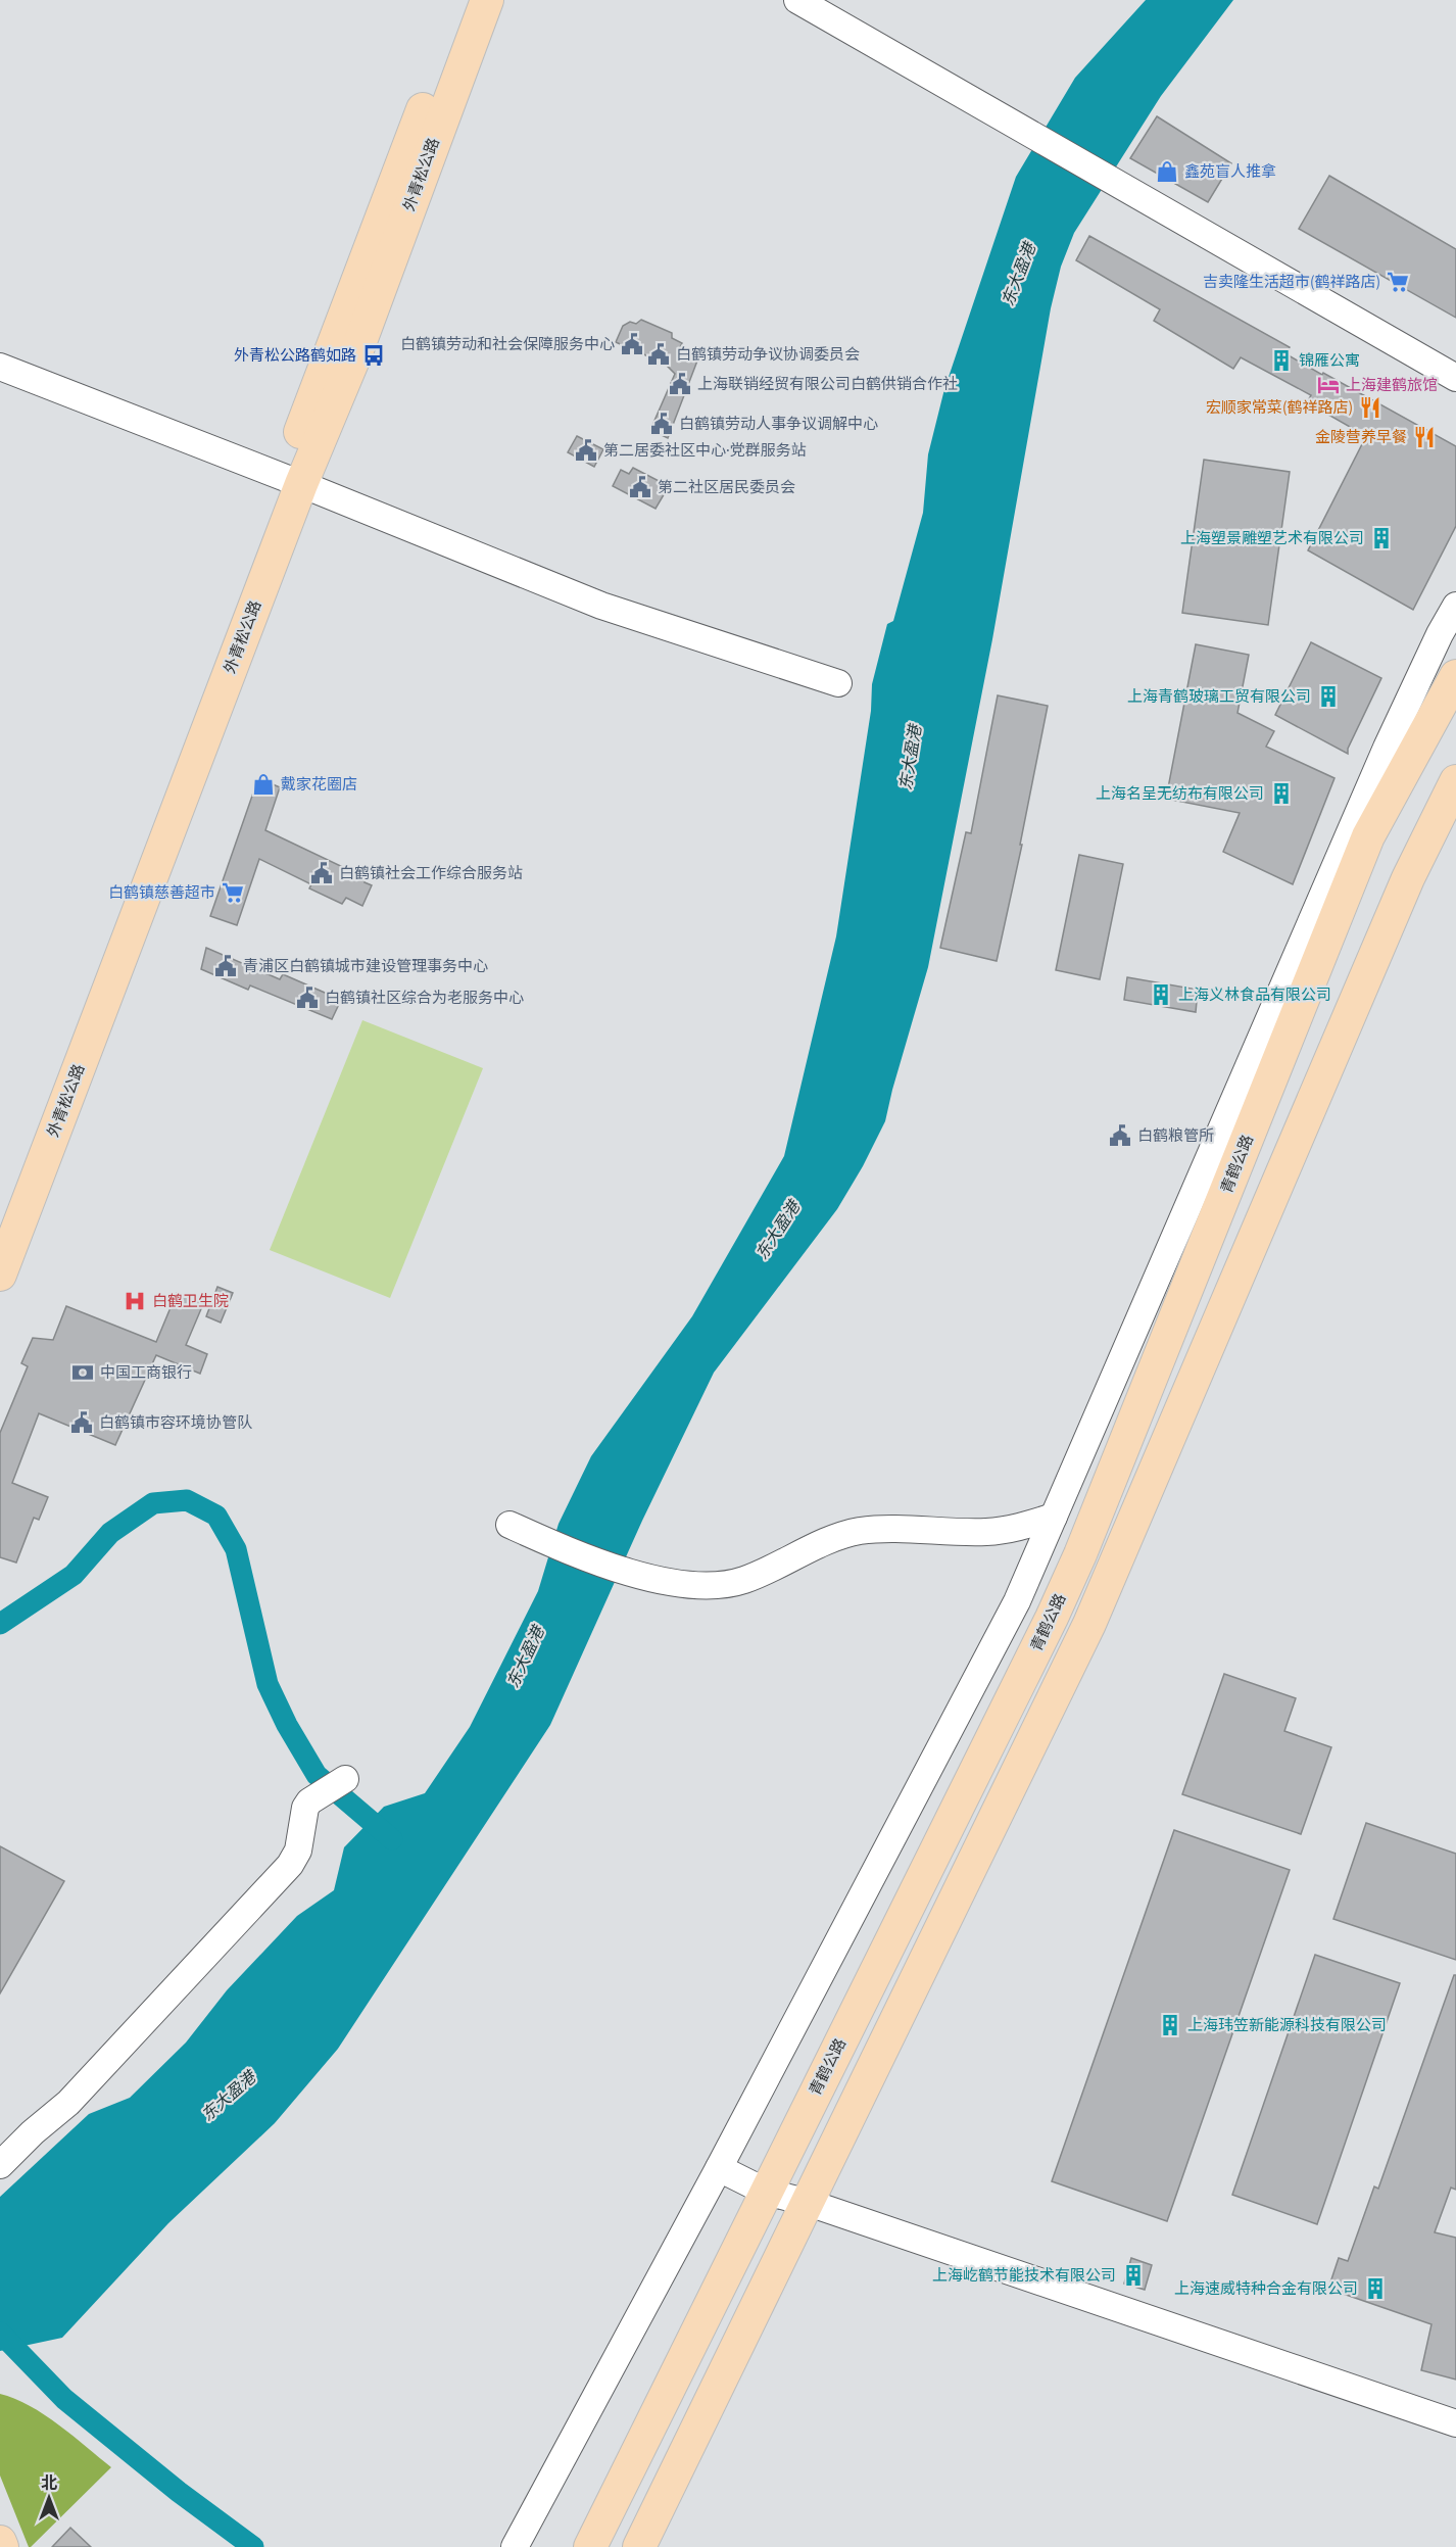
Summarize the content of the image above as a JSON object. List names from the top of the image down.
{
  "streets": {
    "main road": ["外青松公路", "青鹤公路"]
  },
  "water": ["东大盈港"],
  "places": {
    "shop": ["鑫苑盲人推拿", "戴家花圈店"],
    "supermarket": ["吉卖隆生活超市(鹤祥路店)", "白鹤镇慈善超市"],
    "public building": [
      "白鹤镇劳动和社会保障服务中心",
      "白鹤镇劳动争议协调委员会",
      "上海联销经贸有限公司白鹤供销合作社",
      "白鹤镇劳动人事争议调解中心",
      "第二居委社区中心·党群服务站",
      "第二社区居民委员会",
      "白鹤镇社会工作综合服务站",
      "青浦区白鹤镇城市建设管理事务中心",
      "白鹤镇社区综合为老服务中心",
      "白鹤粮管所",
      "白鹤镇市容环境协管队"
    ],
    "bus stop": ["外青松公路鹤如路"],
    "building": [
      "锦雁公寓",
      "上海塑景雕塑艺术有限公司",
      "上海青鹤玻璃工贸有限公司",
      "上海名呈无纺布有限公司",
      "上海义林食品有限公司",
      "上海玮笠新能源科技有限公司",
      "上海屹鹤节能技术有限公司",
      "上海速威特种合金有限公司"
    ],
    "hotel": ["上海建鹤旅馆"],
    "restaurant": ["宏顺家常菜(鹤祥路店)", "金陵营养早餐"],
    "hospital": ["白鹤卫生院"],
    "bank": ["中国工商银行"]
  },
  "north": "top"
}
